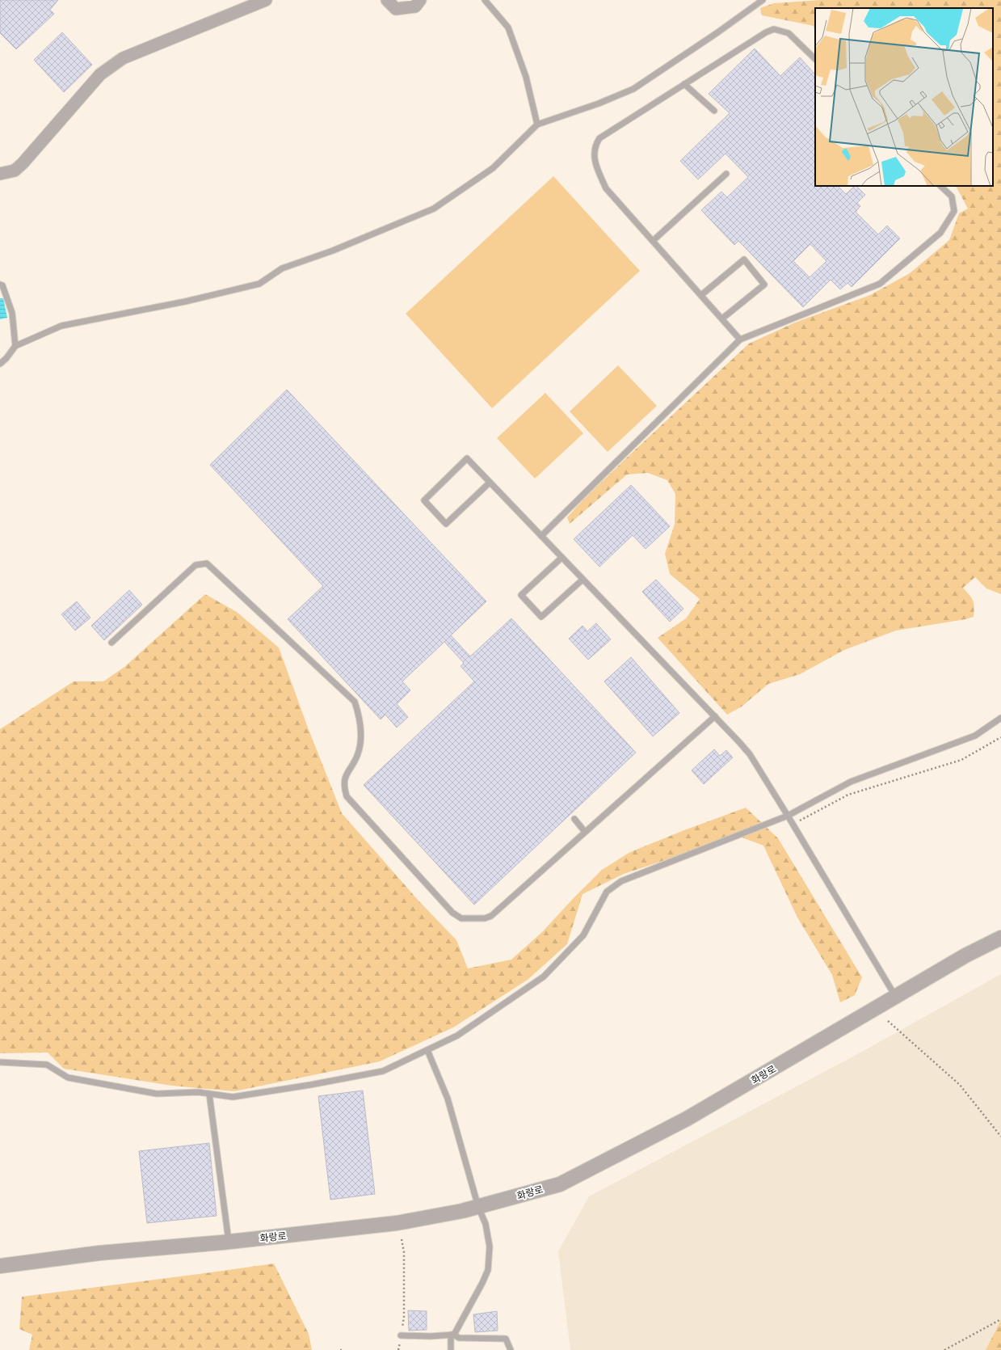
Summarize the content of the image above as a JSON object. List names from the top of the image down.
{
  "streets": {
    "street": ["화랑로"]
  }
}
